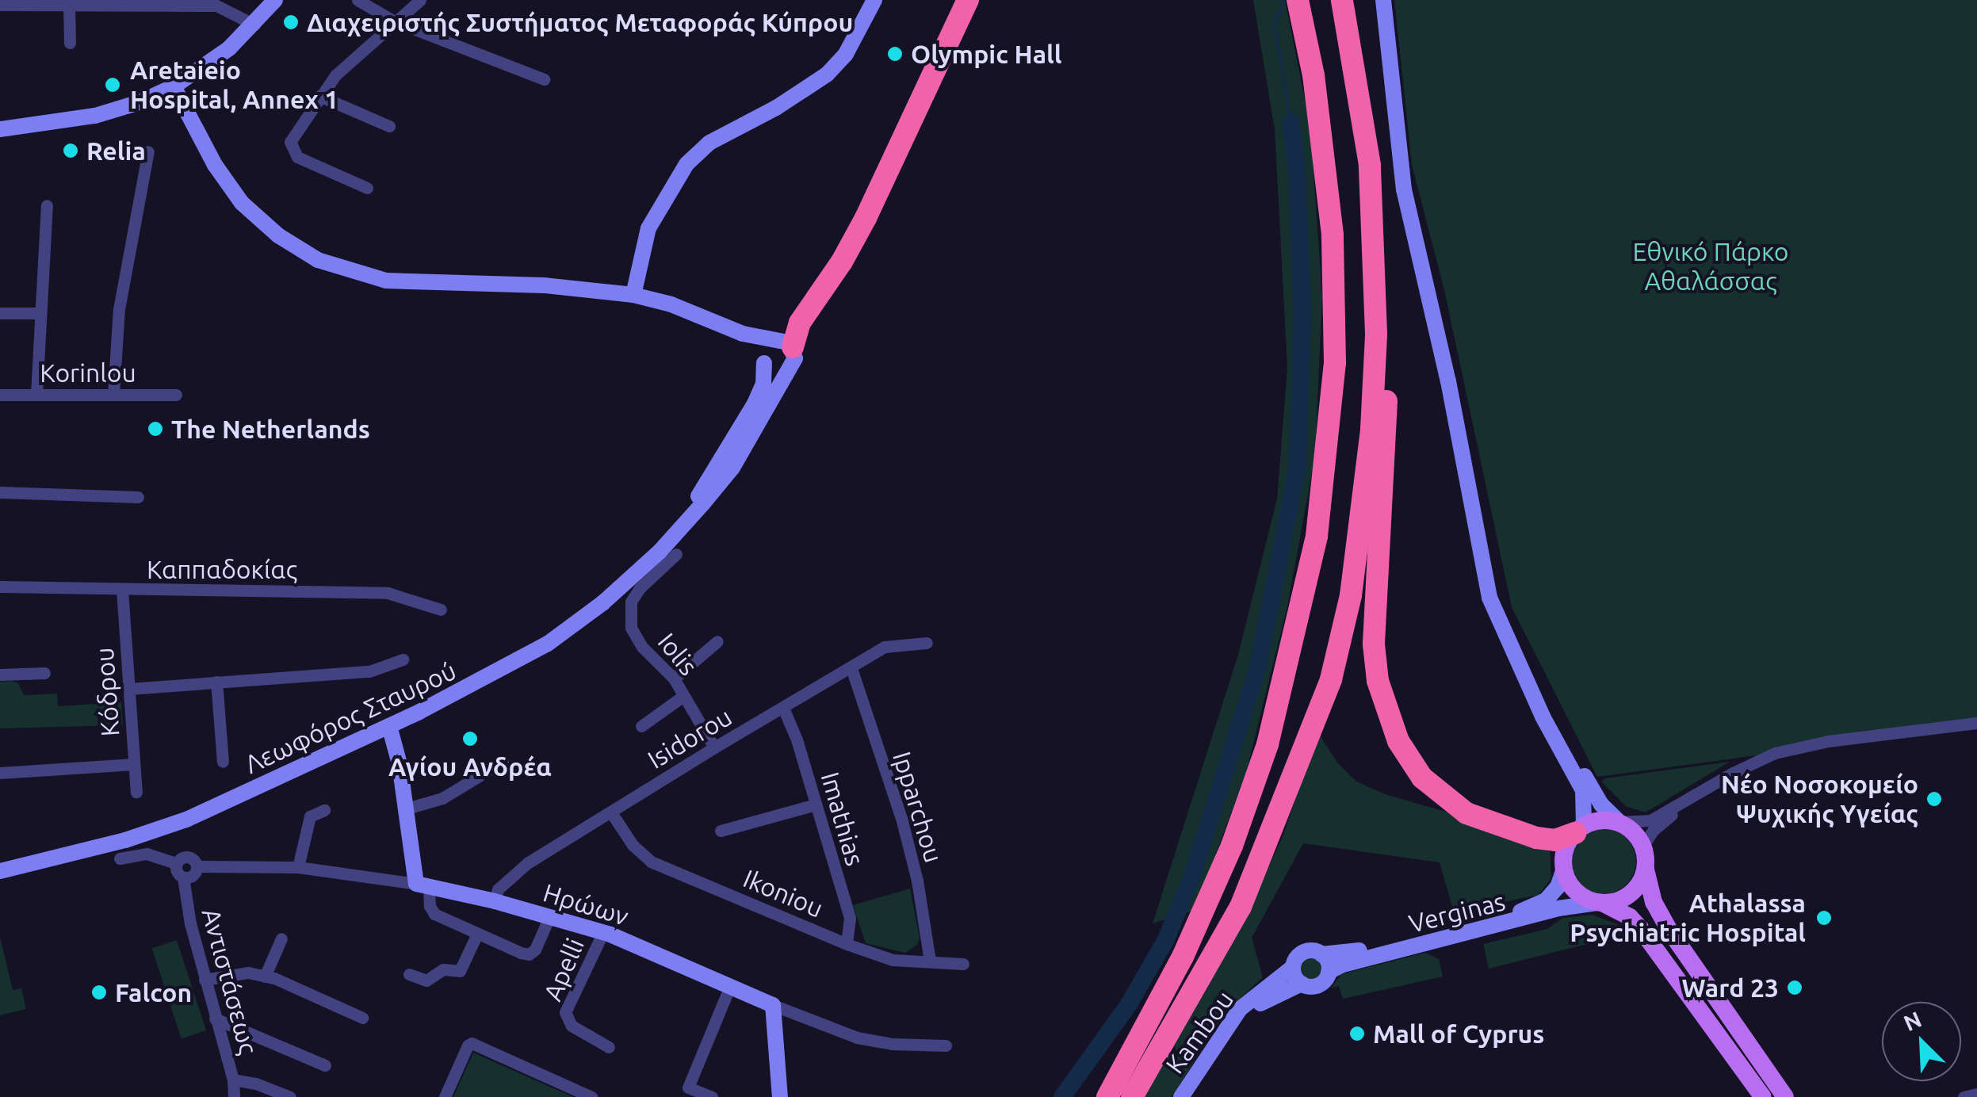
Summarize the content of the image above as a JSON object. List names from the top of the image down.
{
  "streets": {
    "main road": [
      "Λεωφόρος Σταυρού",
      "Ηρώων",
      "Verginas",
      "Kambou"
    ],
    "street": [
      "Korinlou",
      "Καππαδοκίας",
      "Iolis",
      "Κόδρου",
      "Isidorou",
      "Ipparchou",
      "Imathias",
      "Ikoniou",
      "Apelli",
      "Αντιστάσεως"
    ]
  },
  "crossings": [
    ["Καππαδοκίας", "Κόδρου"],
    ["Iolis", "Isidorou"],
    ["Isidorou", "Ipparchou"],
    ["Isidorou", "Imathias"],
    ["Isidorou", "Ikoniou"],
    ["Isidorou", "Ηρώων"],
    ["Ipparchou", "Ikoniou"],
    ["Imathias", "Ikoniou"],
    ["Ηρώων", "Apelli"],
    ["Ηρώων", "Αντιστάσεως"],
    ["Verginas", "Kambou"]
  ],
  "parks": ["Εθνικό Πάρκο Αθαλάσσας"],
  "places": [
    "Διαχειριστής Συστήματος Μεταφοράς Κύπρου",
    "Olympic Hall",
    "Aretaieio Hospital, Annex 1",
    "Relia",
    "The Netherlands",
    "Αγίου Ανδρέα",
    "Νέο Νοσοκομείο Ψυχικής Υγείας",
    "Athalassa Psychiatric Hospital",
    "Ward 23",
    "Falcon",
    "Mall of Cyprus"
  ],
  "north": "top left"
}
